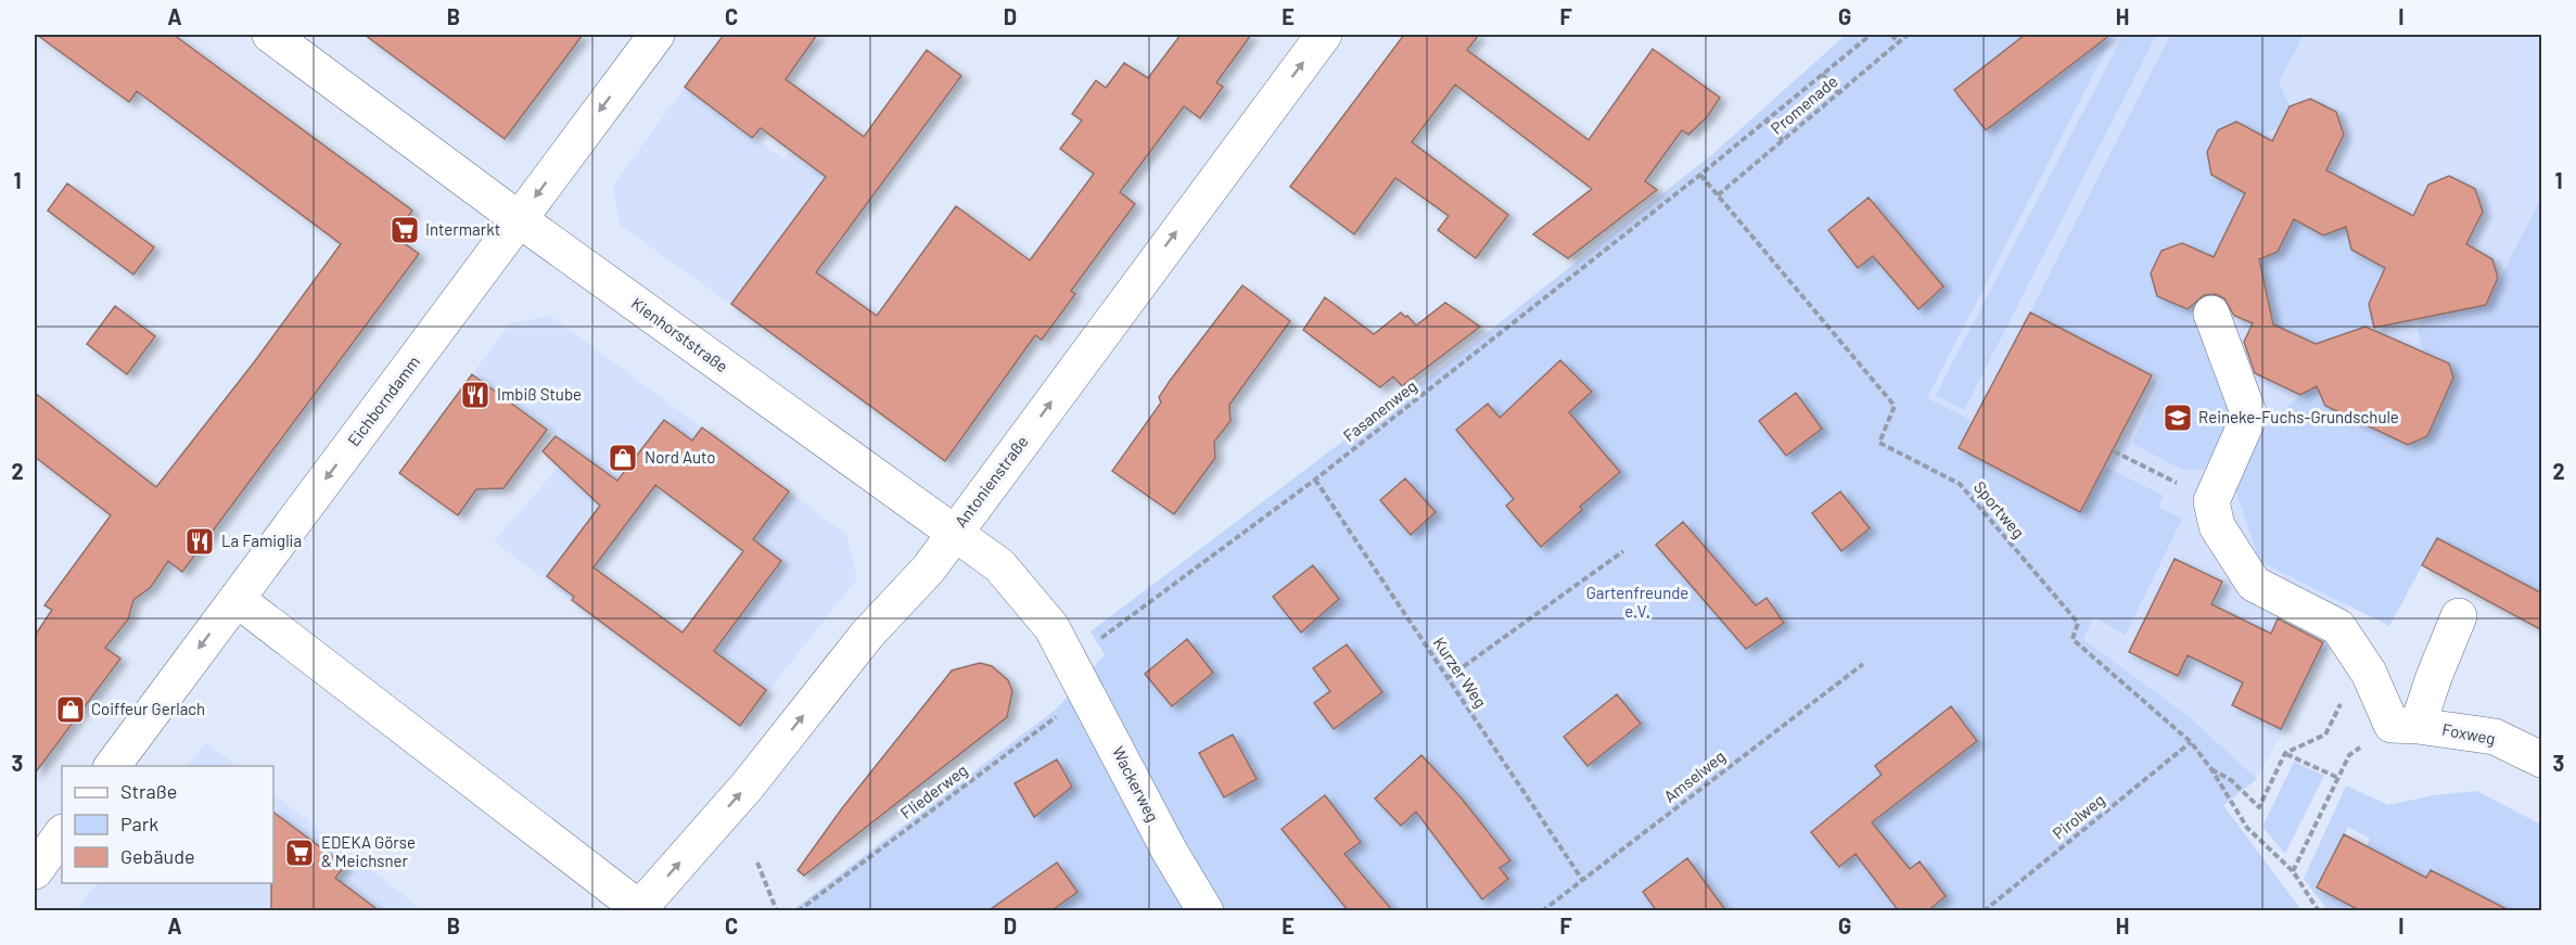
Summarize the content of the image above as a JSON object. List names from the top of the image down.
{
  "streets": {
    "main road": [
      "Kienhorststraße",
      "Eichborndamm",
      "Antonienstraße",
      "Foxweg",
      "Wackerweg"
    ],
    "path": [
      "Promenade",
      "Fasanenweg",
      "Sportweg",
      "Kurzer Weg",
      "Amselweg",
      "Fliederweg",
      "Pirolweg"
    ]
  },
  "crossings": [
    ["Promenade", "Sportweg"],
    ["Kienhorststraße", "Eichborndamm"],
    ["Kienhorststraße", "Fasanenweg"],
    ["Kienhorststraße", "Antonienstraße"],
    ["Kienhorststraße", "Wackerweg"],
    ["Fasanenweg", "Sportweg"],
    ["Fasanenweg", "Kurzer Weg"],
    ["Fasanenweg", "Wackerweg"],
    ["Sportweg", "Pirolweg"],
    ["Kurzer Weg", "Amselweg"],
    ["Wackerweg", "Fliederweg"]
  ],
  "one_way": ["Eichborndamm", "Antonienstraße"],
  "parks": ["Gartenfreunde e.V."],
  "places": {
    "supermarket": ["Intermarkt", "EDEKA Görse & Meichsner"],
    "restaurant": ["Imbiß Stube", "La Famiglia"],
    "school or university": ["Reineke-Fuchs-Grundschule"],
    "shop": ["Nord Auto", "Coiffeur Gerlach"]
  },
  "legend": ["Straße", "Park", "Gebäude"],
  "grid": {
    "columns": [
      "A",
      "B",
      "C",
      "D",
      "E",
      "F",
      "G",
      "H",
      "I"
    ],
    "rows": ["1", "2", "3"]
  }
}
